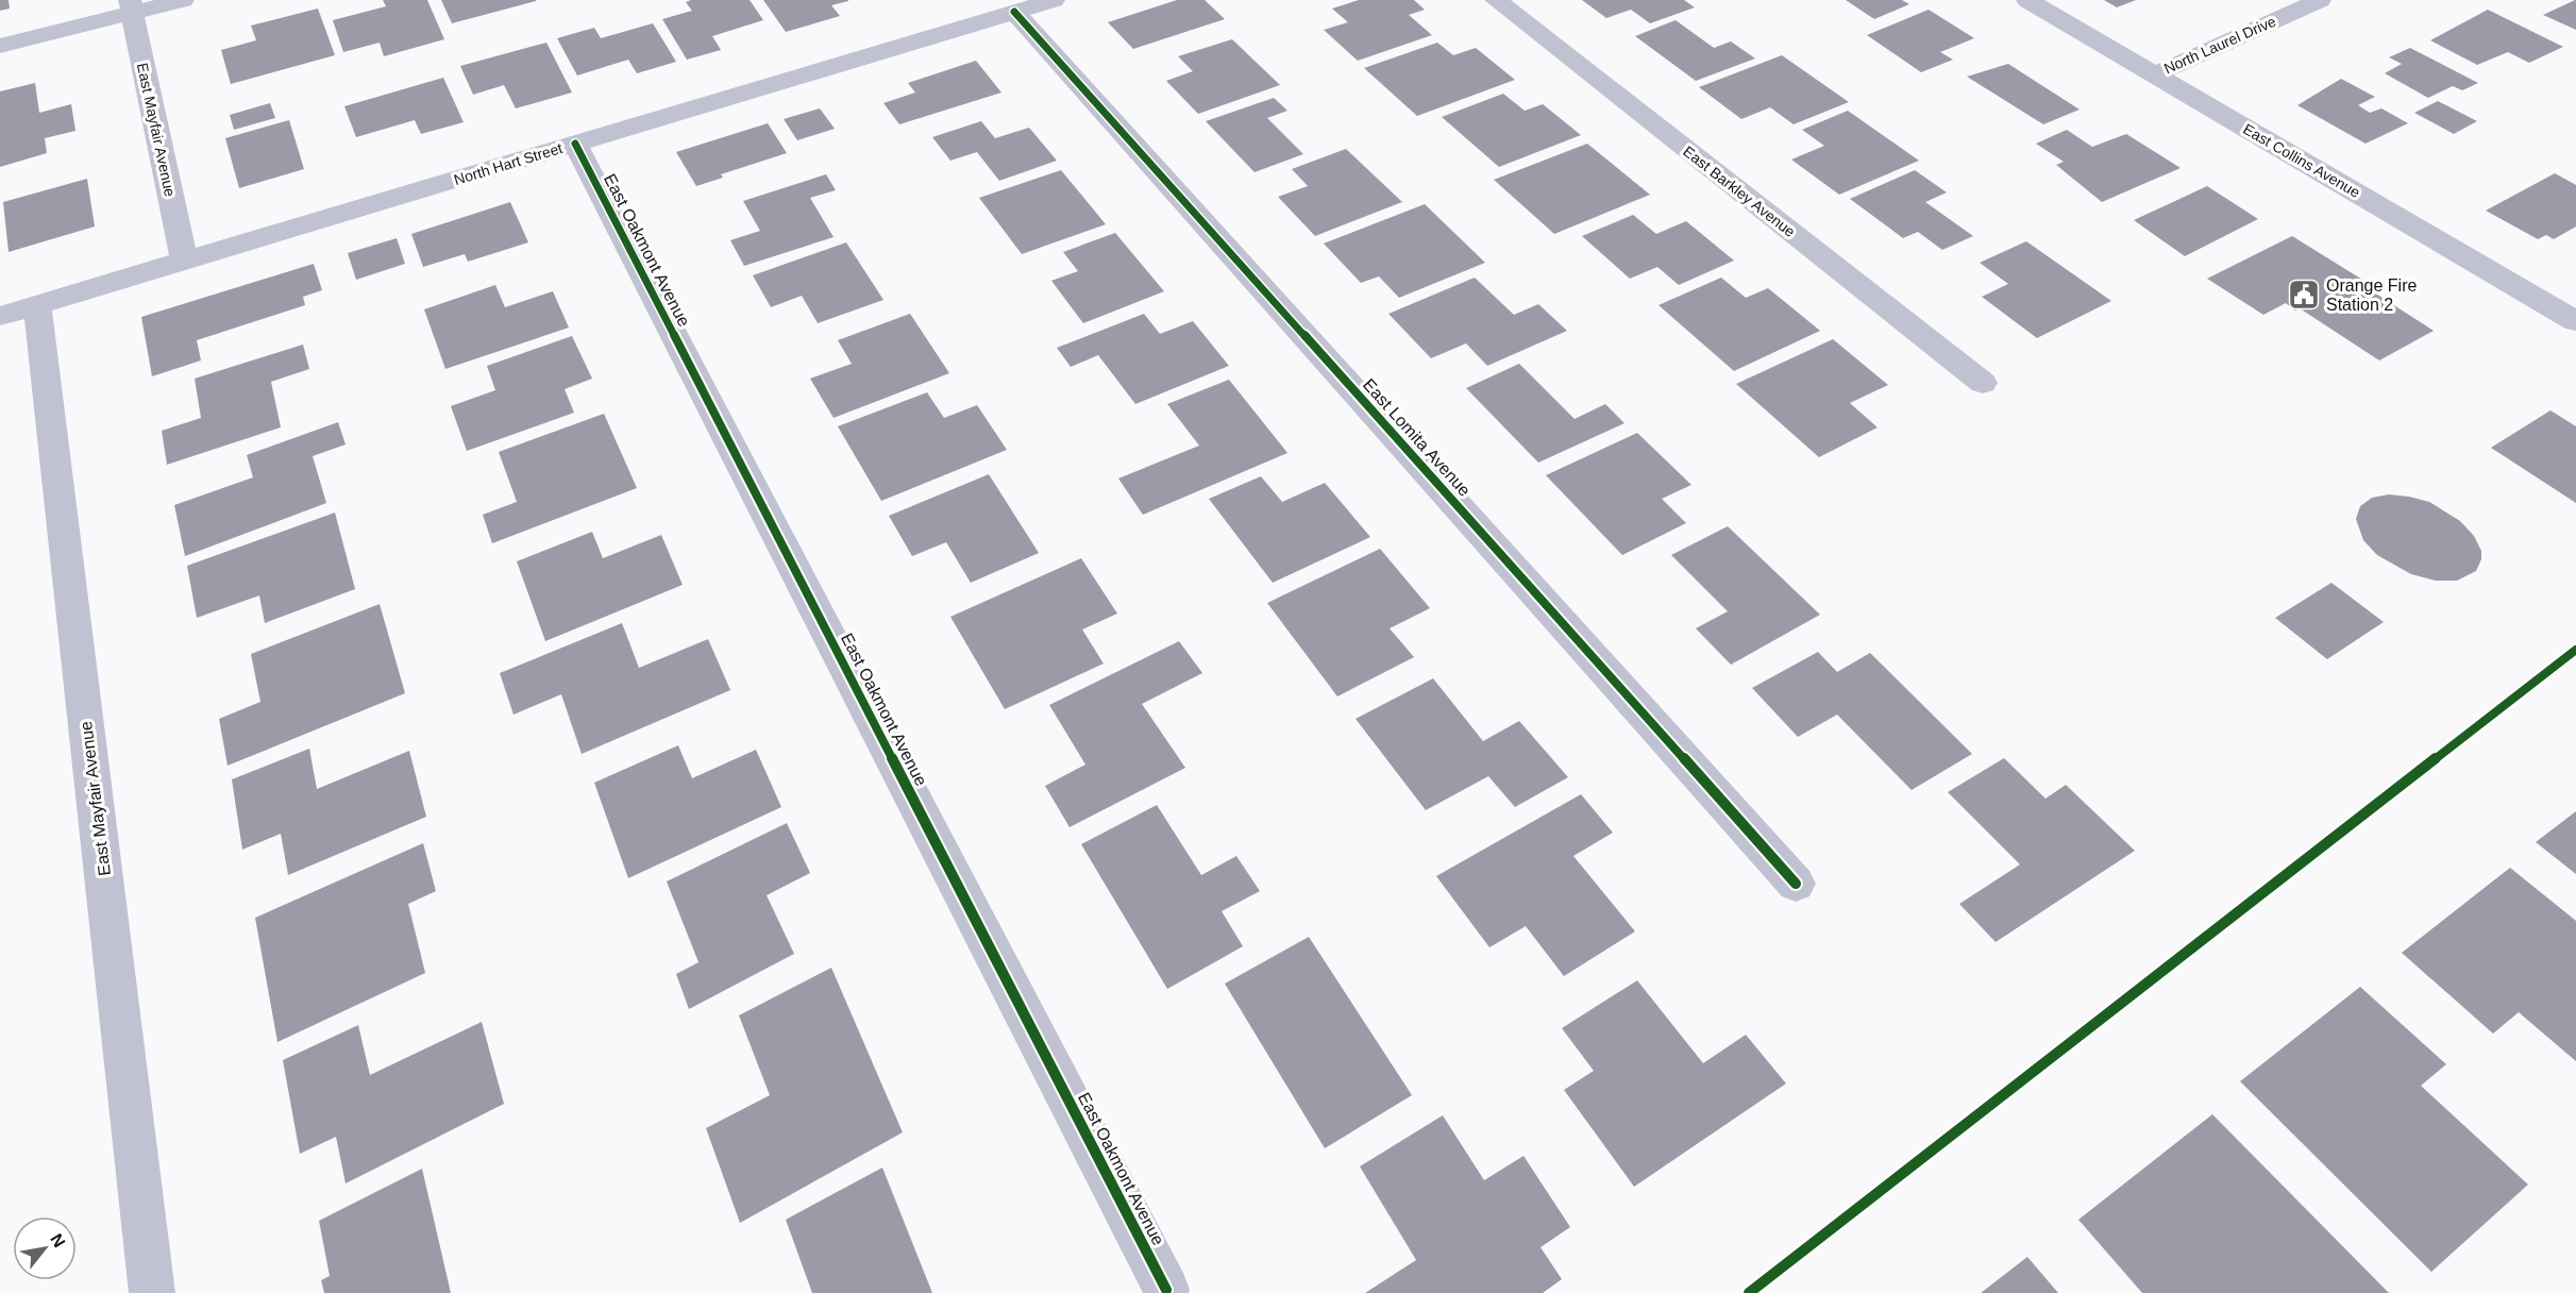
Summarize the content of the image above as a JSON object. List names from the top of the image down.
{
  "streets": {
    "street": [
      "North Laurel Drive",
      "East Mayfair Avenue",
      "East Collins Avenue",
      "North Hart Street",
      "East Barkley Avenue",
      "East Oakmont Avenue",
      "East Lomita Avenue"
    ]
  },
  "crossings": [
    ["North Laurel Drive", "East Collins Avenue"],
    ["East Mayfair Avenue", "North Hart Street"],
    ["North Hart Street", "East Oakmont Avenue"],
    ["North Hart Street", "East Lomita Avenue"]
  ],
  "places": {
    "public building": ["Orange Fire Station 2"]
  },
  "north": "top right"
}
